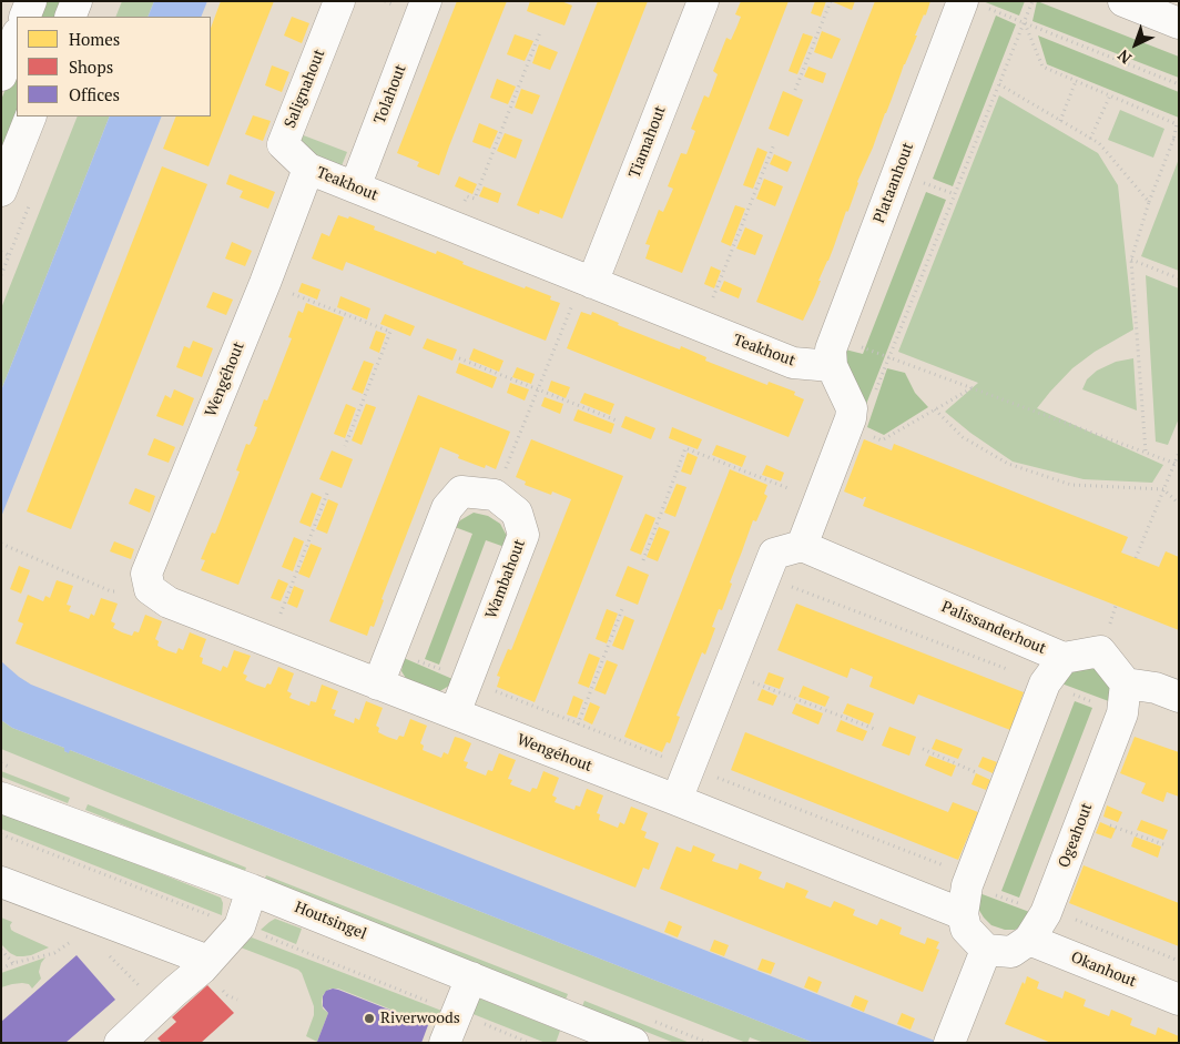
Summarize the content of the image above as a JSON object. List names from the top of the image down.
{
  "streets": {
    "street": [
      "Salignahout",
      "Tolahout",
      "Tiamahout",
      "Plataanhout",
      "Teakhout",
      "Wengéhout",
      "Wambahout",
      "Palissanderhout",
      "Ogeahout",
      "Houtsingel",
      "Okanhout"
    ]
  },
  "crossings": [
    ["Salignahout", "Teakhout"],
    ["Salignahout", "Wengéhout"],
    ["Tolahout", "Teakhout"],
    ["Tiamahout", "Teakhout"],
    ["Plataanhout", "Teakhout"],
    ["Teakhout", "Wengéhout"],
    ["Wengéhout", "Wambahout"],
    ["Palissanderhout", "Ogeahout"],
    ["Ogeahout", "Okanhout"]
  ],
  "places": ["Riverwoods"],
  "legend": ["Homes", "Shops", "Offices"],
  "north": "bottom left"
}
